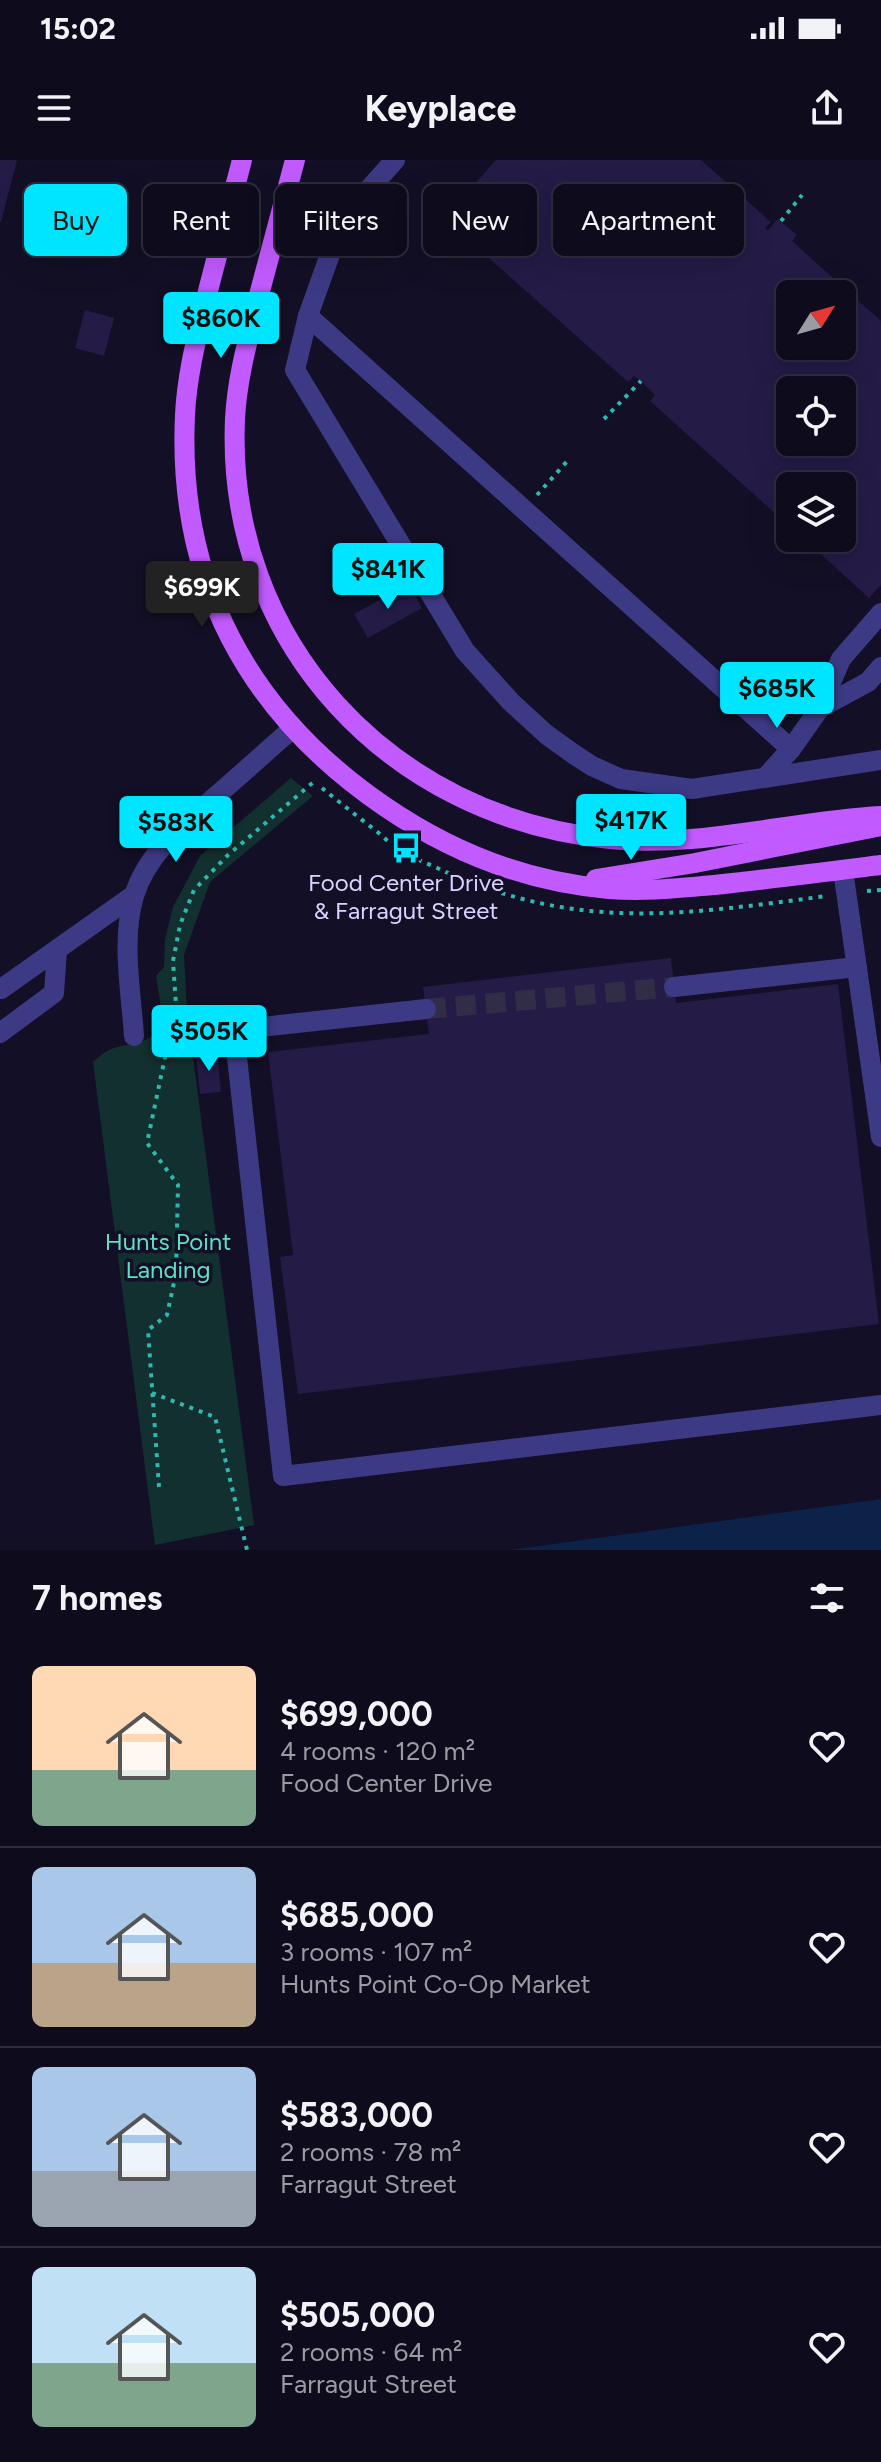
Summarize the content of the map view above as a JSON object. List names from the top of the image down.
{
  "parks": ["Hunts Point Landing"],
  "places": {
    "bus stop": ["Food Center Drive & Farragut Street"]
  },
  "north": "top right",
  "page": {
    "status": "15:02",
    "header": "Keyplace",
    "chip": [
      "Buy",
      "Rent",
      "Filters",
      "New",
      "Apartment"
    ],
    "price": [
      "$860K",
      "$841K",
      "$699K",
      "$685K",
      "$417K",
      "$583K",
      "$505K"
    ],
    "heading": "7 homes",
    "list": [
      {
        "name": "$699,000",
        "note": "4 rooms · 120 m² · Food Center Drive"
      },
      {
        "name": "$685,000",
        "note": "3 rooms · 107 m² · Hunts Point Co-Op Market"
      },
      {
        "name": "$583,000",
        "note": "2 rooms · 78 m² · Farragut Street"
      },
      {
        "name": "$505,000",
        "note": "2 rooms · 64 m² · Farragut Street"
      }
    ]
  }
}
